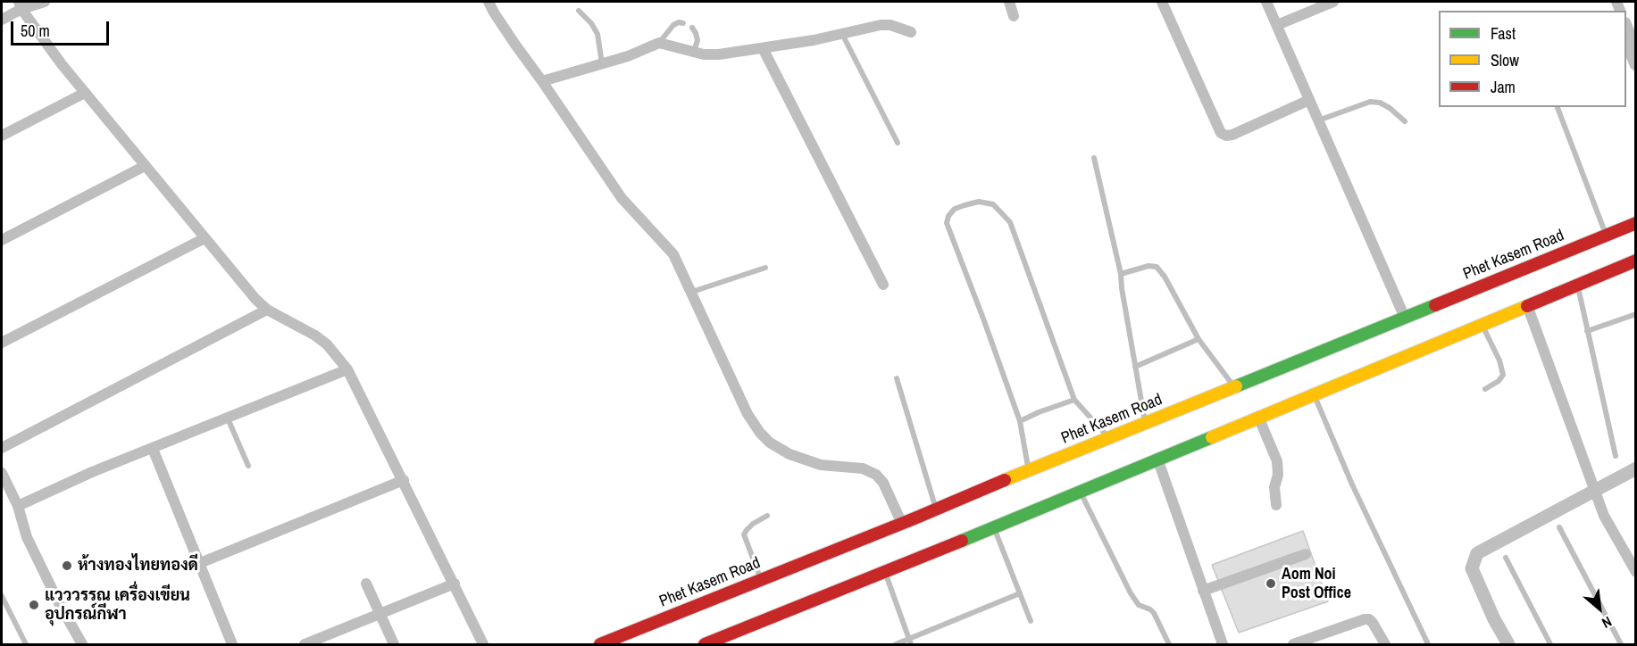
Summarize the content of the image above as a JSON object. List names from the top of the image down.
{
  "streets": {
    "main road": ["Phet Kasem Road"]
  },
  "places": ["ห้างทองไทยทองดี", "Aom Noi Post Office", "แวววรรณ เครื่องเขียน อุปกรณ์กีฬา"],
  "legend": ["Fast", "Slow", "Jam"],
  "scale_bar": "50 m",
  "north": "bottom right"
}
